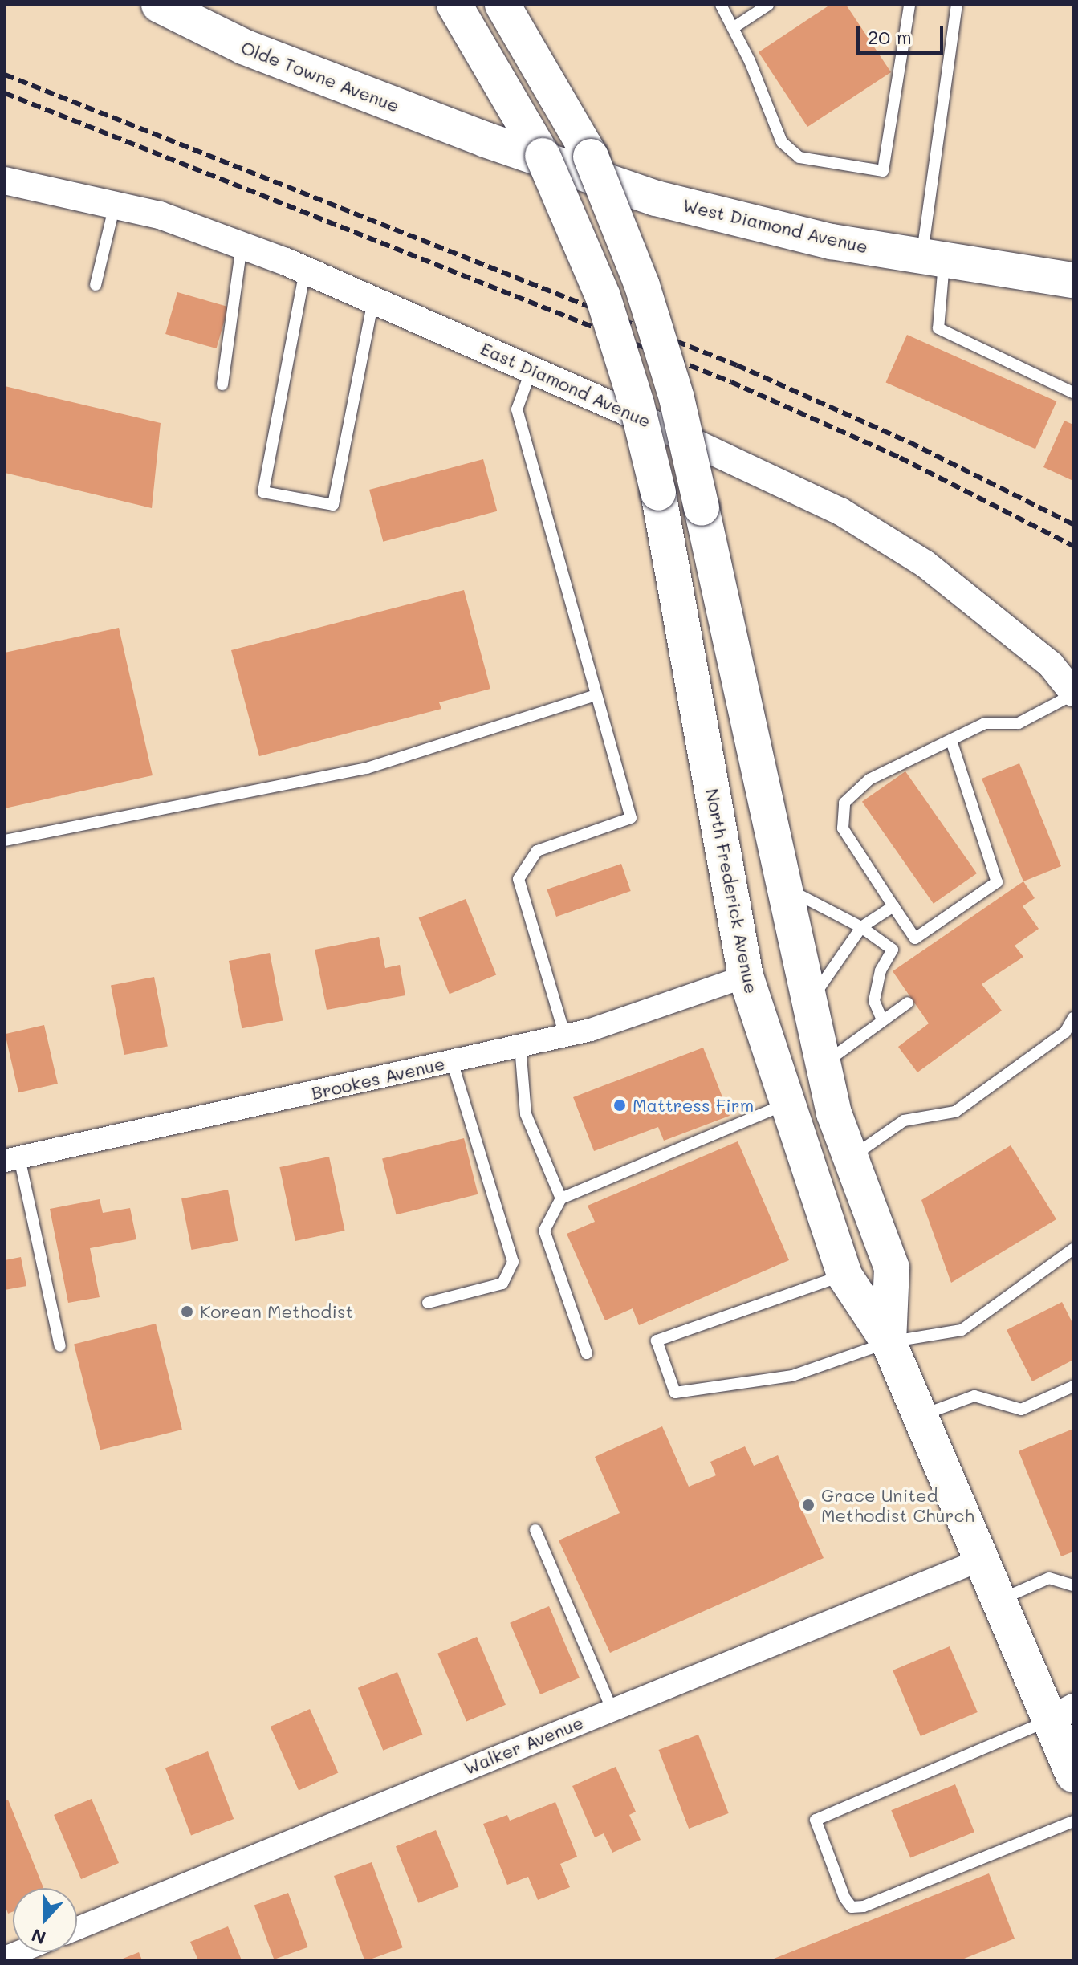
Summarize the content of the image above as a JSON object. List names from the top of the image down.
{
  "streets": {
    "main road": ["Olde Towne Avenue", "West Diamond Avenue", "North Frederick Avenue"],
    "street": ["East Diamond Avenue", "Brookes Avenue", "Walker Avenue"]
  },
  "crossings": [
    ["Olde Towne Avenue", "West Diamond Avenue"],
    ["North Frederick Avenue", "Brookes Avenue"],
    ["North Frederick Avenue", "Walker Avenue"]
  ],
  "places": ["Mattress Firm", "Korean Methodist", "Grace United Methodist Church"],
  "scale_bar": "20 m",
  "north": "bottom"
}
